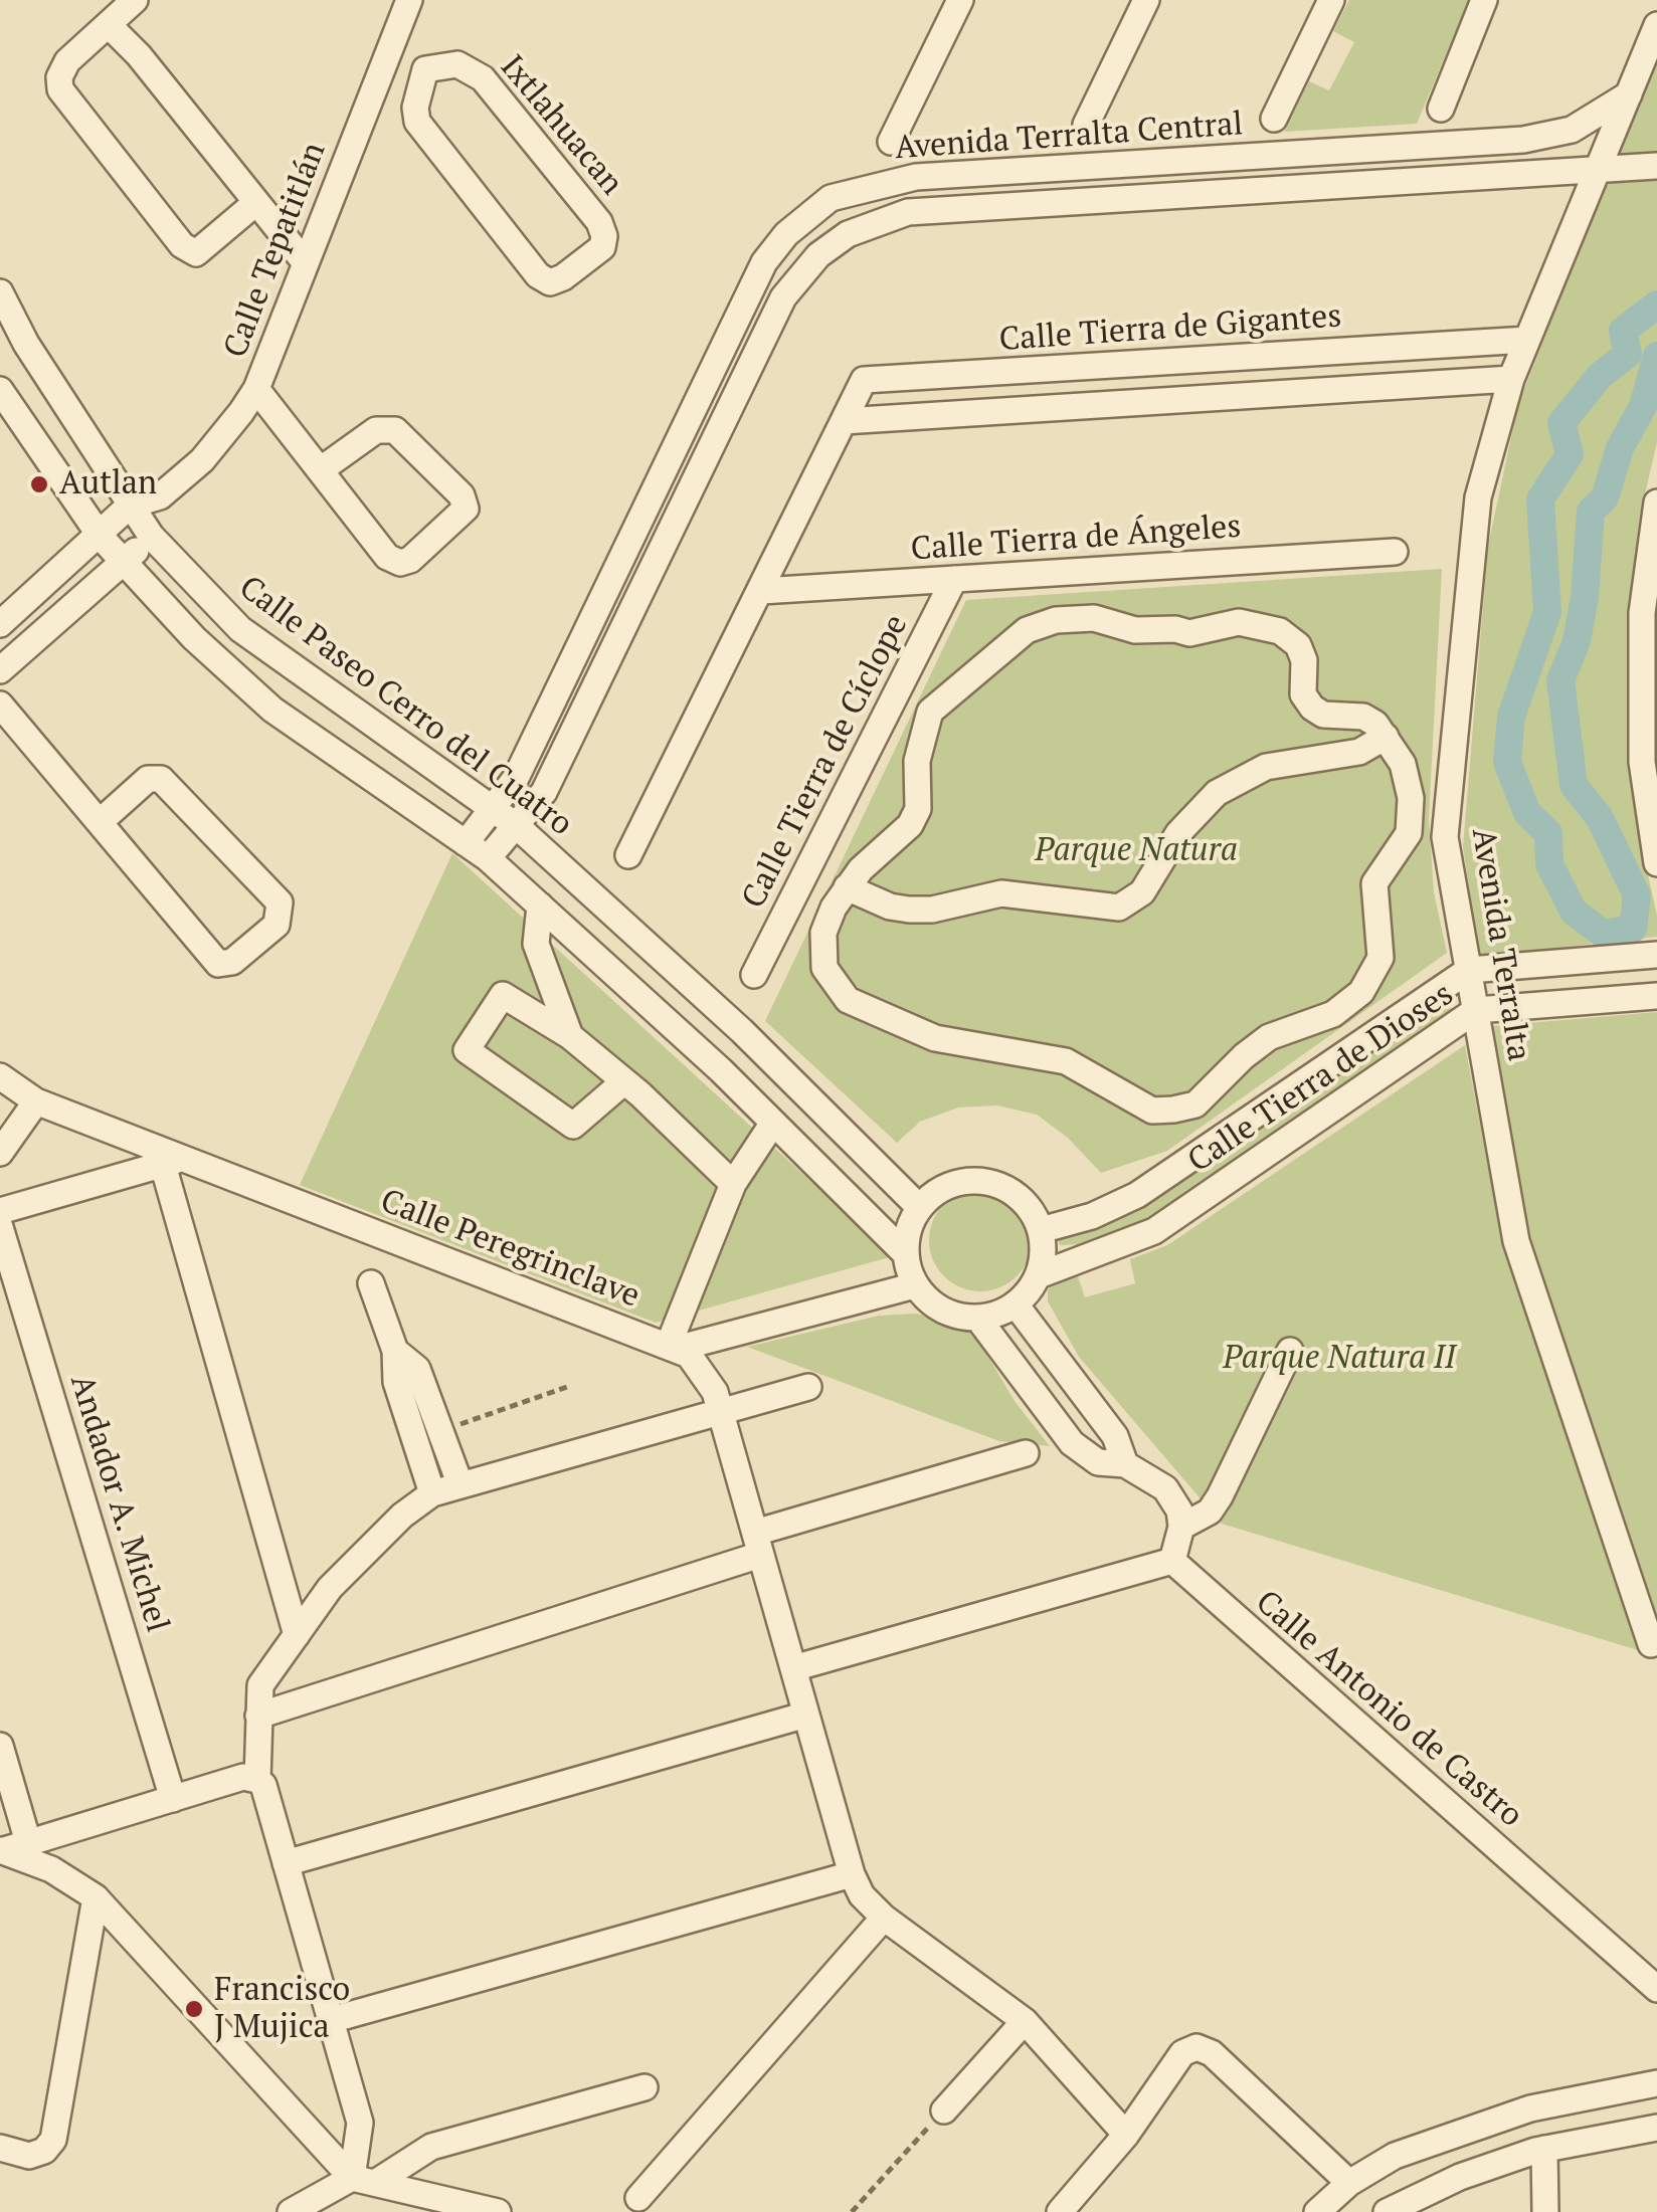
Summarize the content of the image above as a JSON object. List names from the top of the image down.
{
  "streets": {
    "street": [
      "Ixtlahuacan",
      "Avenida Terralta Central",
      "Calle Tepatitlán",
      "Calle Tierra de Gigantes",
      "Calle Tierra de Ángeles",
      "Calle Paseo Cerro del Cuatro",
      "Calle Tierra de Cíclope",
      "Avenida Terralta",
      "Calle Tierra de Dioses",
      "Calle Peregrinclave",
      "Andador A. Michel",
      "Calle Antonio de Castro"
    ]
  },
  "crossings": [
    ["Avenida Terralta Central", "Calle Paseo Cerro del Cuatro"],
    ["Avenida Terralta Central", "Avenida Terralta"],
    ["Calle Tepatitlán", "Calle Paseo Cerro del Cuatro"],
    ["Calle Tierra de Gigantes", "Calle Tierra de Ángeles"],
    ["Calle Tierra de Gigantes", "Avenida Terralta"],
    ["Calle Tierra de Ángeles", "Calle Tierra de Cíclope"],
    ["Calle Paseo Cerro del Cuatro", "Calle Tierra de Dioses"],
    ["Avenida Terralta", "Calle Tierra de Dioses"]
  ],
  "parks": ["Parque Natura", "Parque Natura II"],
  "places": ["Autlan", "Francisco J Mujica"]
}
